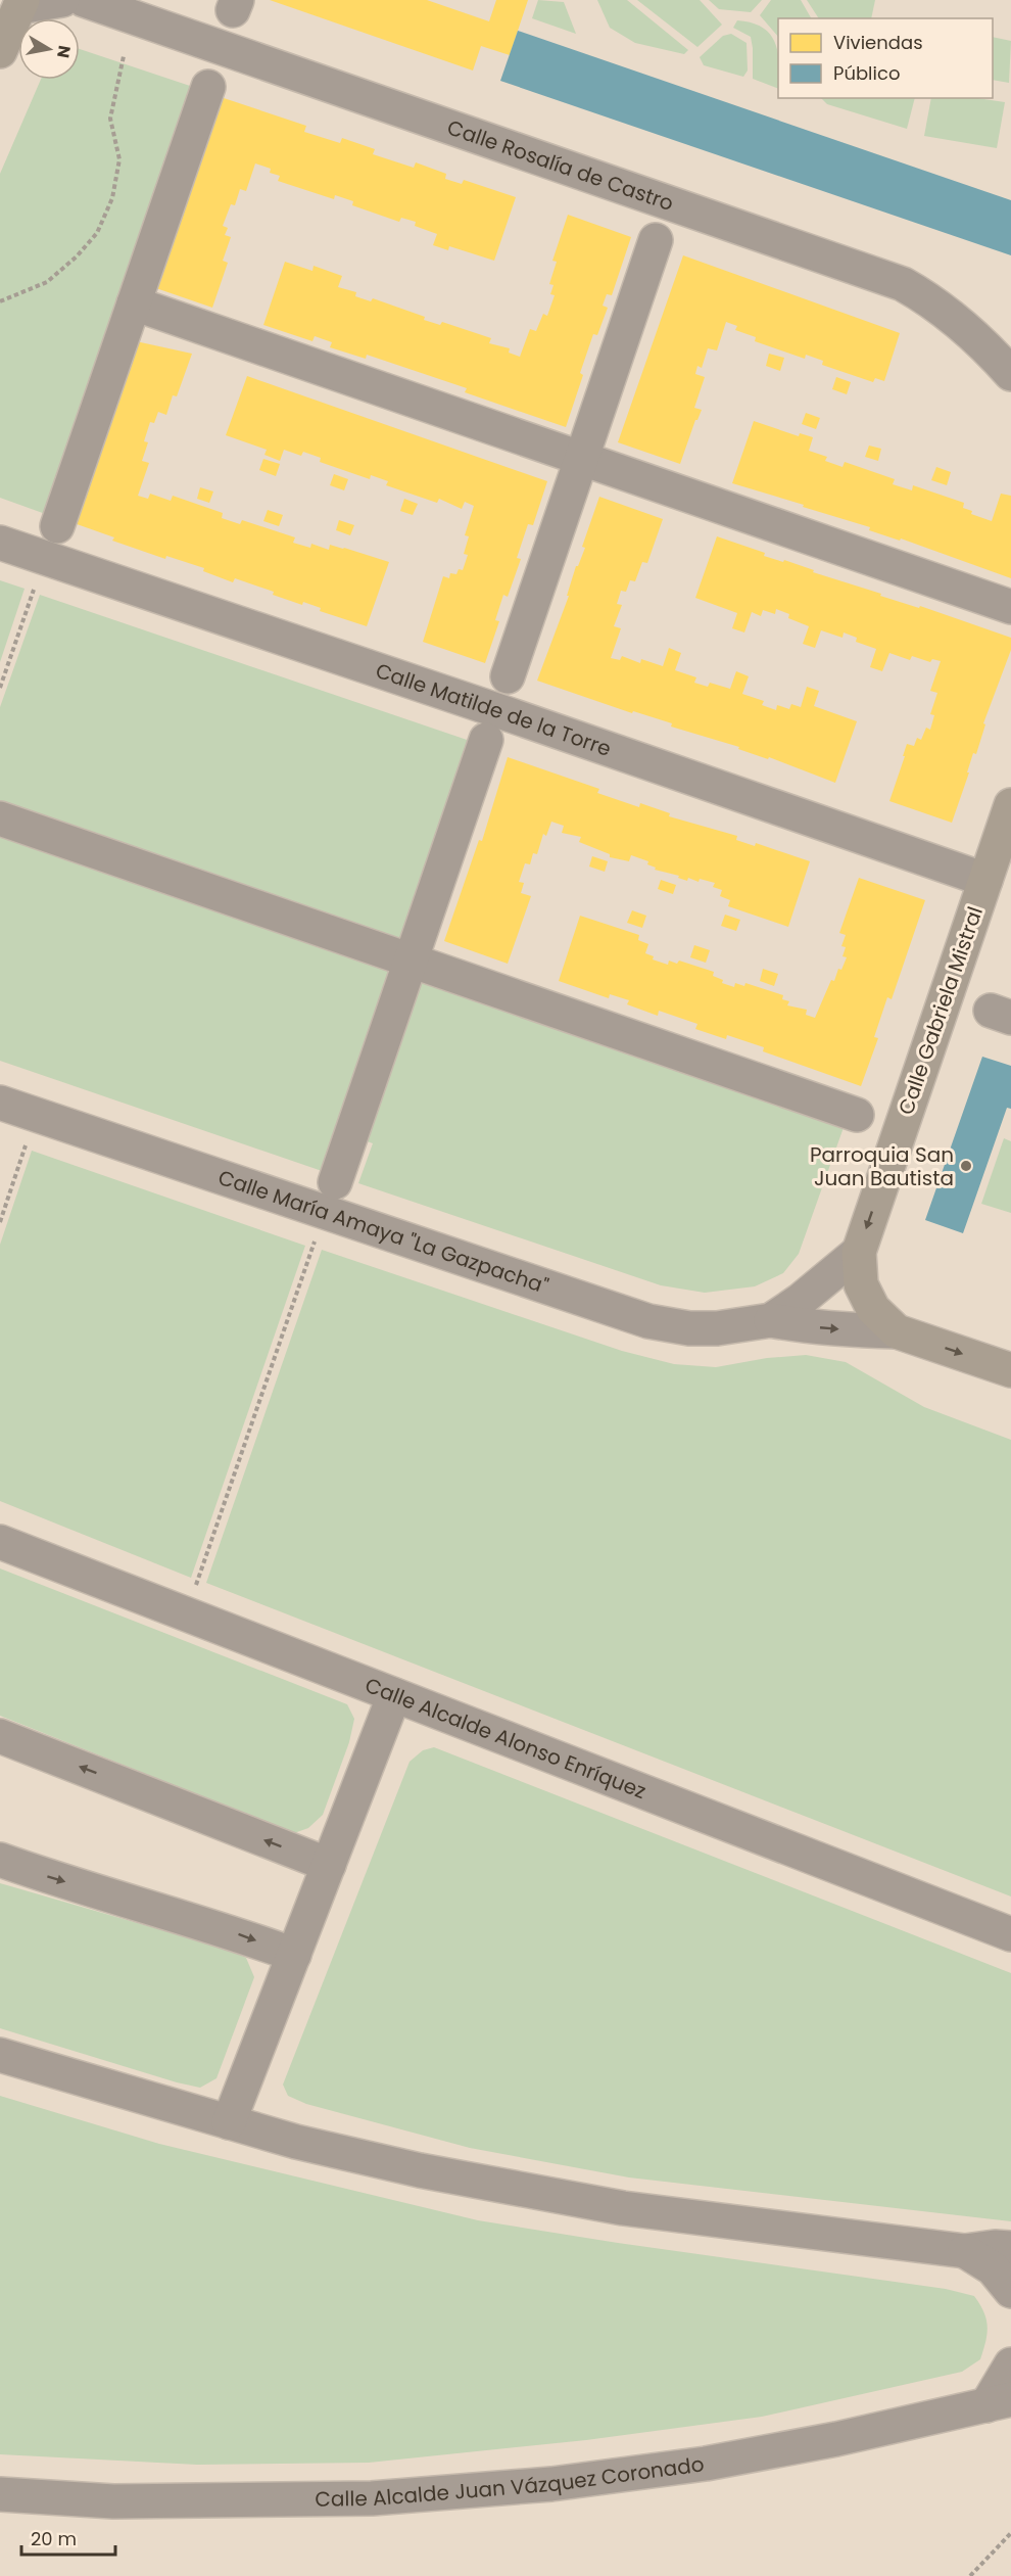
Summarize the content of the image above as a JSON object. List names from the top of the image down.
{
  "streets": {
    "main road": ["Calle Gabriela Mistral"],
    "street": [
      "Calle Rosalía de Castro",
      "Calle Matilde de la Torre",
      "Calle María Amaya \"La Gazpacha\"",
      "Calle Alcalde Alonso Enríquez",
      "Calle Alcalde Juan Vázquez Coronado"
    ]
  },
  "crossings": [
    ["Calle Matilde de la Torre", "Calle Gabriela Mistral"],
    ["Calle Gabriela Mistral", "Calle María Amaya \"La Gazpacha\""]
  ],
  "one_way": ["Calle Gabriela Mistral"],
  "places": ["Parroquia San Juan Bautista"],
  "legend": ["Viviendas", "Público"],
  "scale_bar": "20 m",
  "north": "right"
}
